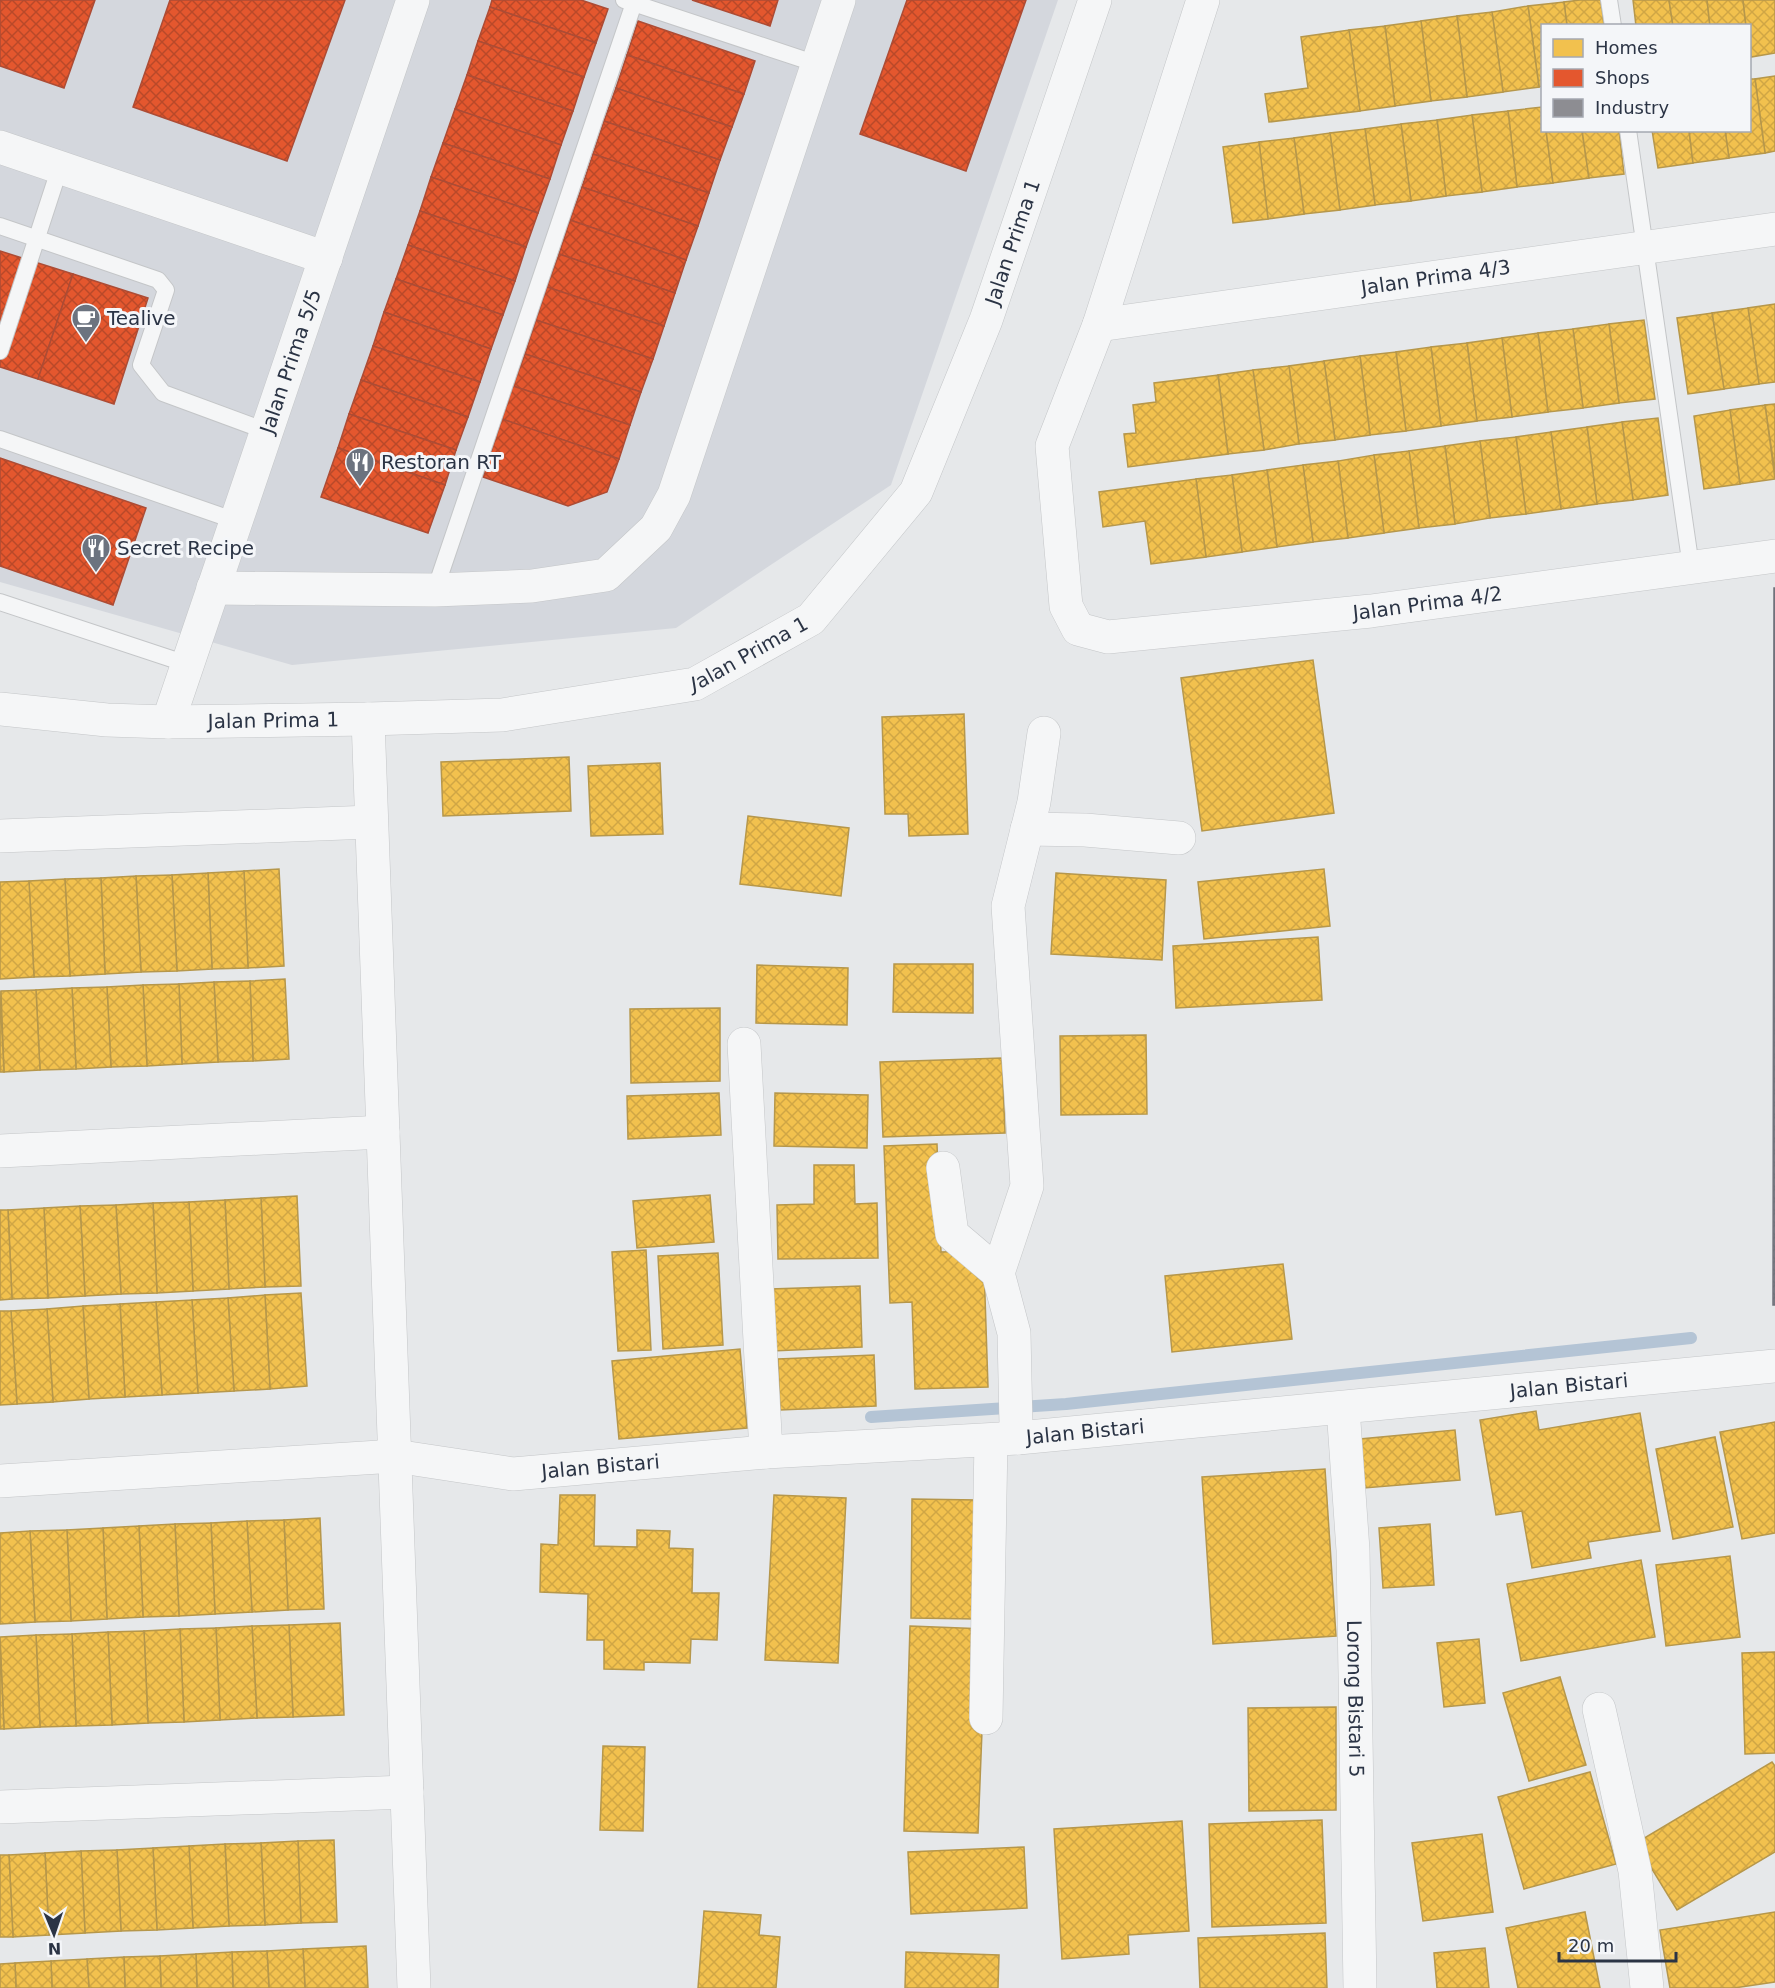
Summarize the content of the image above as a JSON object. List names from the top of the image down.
{
  "streets": {
    "street": [
      "Jalan Prima 1",
      "Jalan Prima 4/3",
      "Jalan Prima 5/5",
      "Jalan Prima 4/2",
      "Jalan Bistari",
      "Lorong Bistari 5"
    ]
  },
  "crossings": [
    ["Jalan Prima 1", "Jalan Prima 5/5"],
    ["Jalan Prima 4/3", "Jalan Prima 4/2"],
    ["Jalan Bistari", "Lorong Bistari 5"]
  ],
  "places": {
    "cafe": ["Tealive"],
    "restaurant": ["Restoran RT", "Secret Recipe"]
  },
  "legend": ["Homes", "Shops", "Industry"],
  "scale_bar": "20 m",
  "north": "bottom"
}
